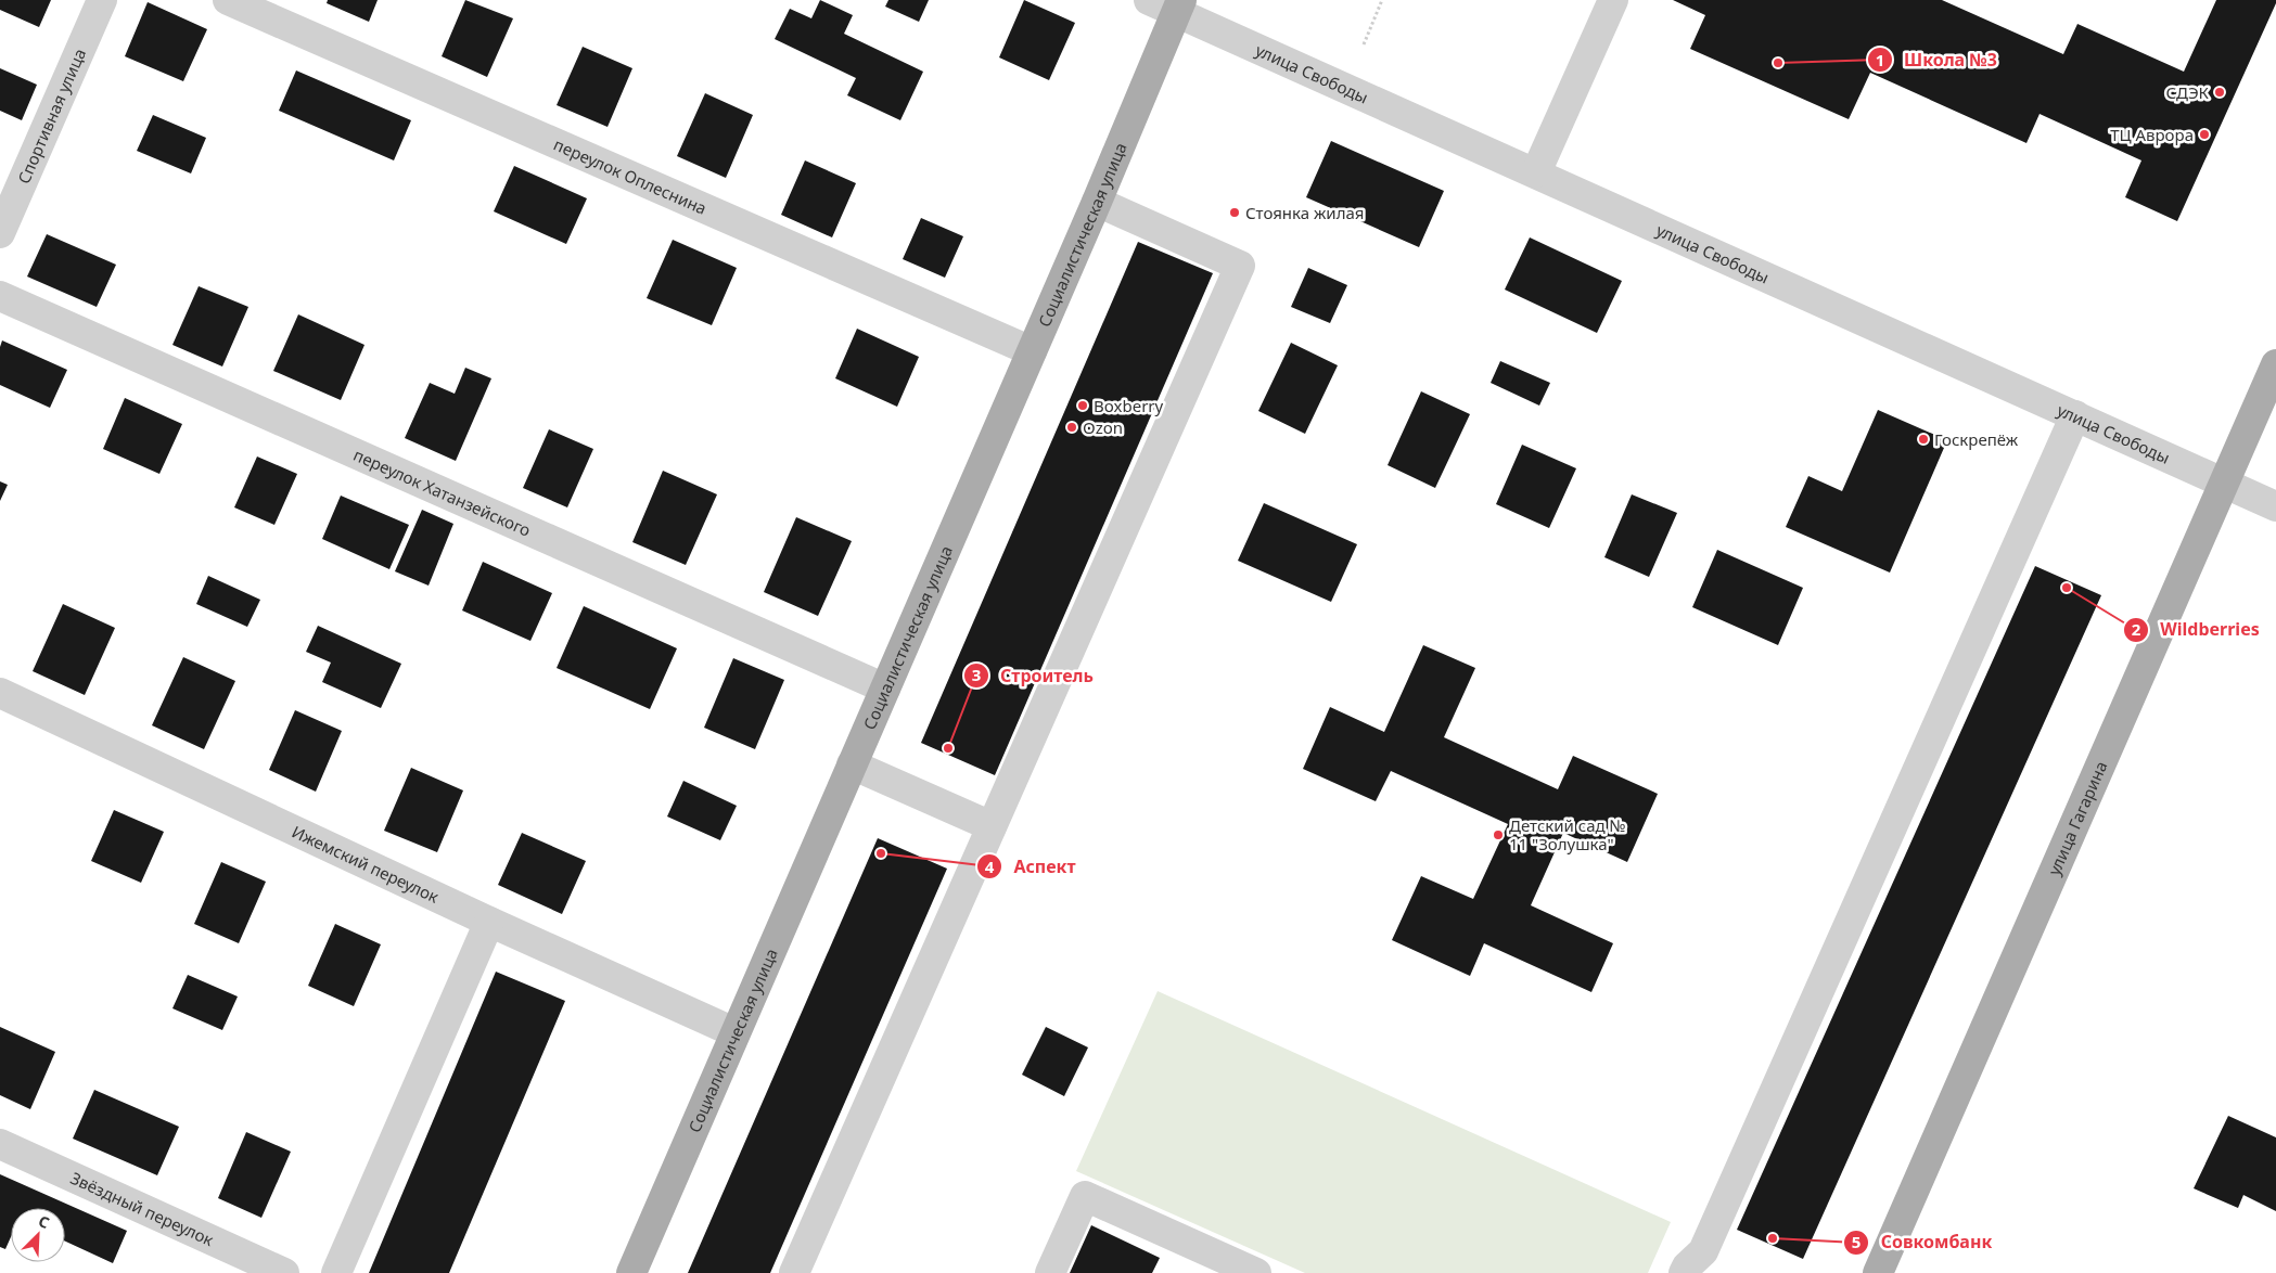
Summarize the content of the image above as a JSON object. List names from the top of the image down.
{
  "streets": {
    "main road": ["Социалистическая улица", "улица Гагарина"],
    "street": [
      "улица Свободы",
      "Спортивная улица",
      "переулок Оплеснина",
      "переулок Хатанзейского",
      "Ижемский переулок",
      "Звёздный переулок"
    ]
  },
  "crossings": [
    ["улица Свободы", "Социалистическая улица"],
    ["улица Свободы", "улица Гагарина"],
    ["переулок Оплеснина", "Социалистическая улица"],
    ["Социалистическая улица", "переулок Хатанзейского"],
    ["Социалистическая улица", "Ижемский переулок"]
  ],
  "places": [
    "Школа №3",
    "СДЭК",
    "ТЦ Аврора",
    "Стоянка жилая",
    "Boxberry",
    "Ozon",
    "Госкрепёж",
    "Wildberries",
    "Строитель",
    "Детский сад № 11 \"Золушка\"",
    "Аспект",
    "Совкомбанк"
  ],
  "north": "top right"
}
